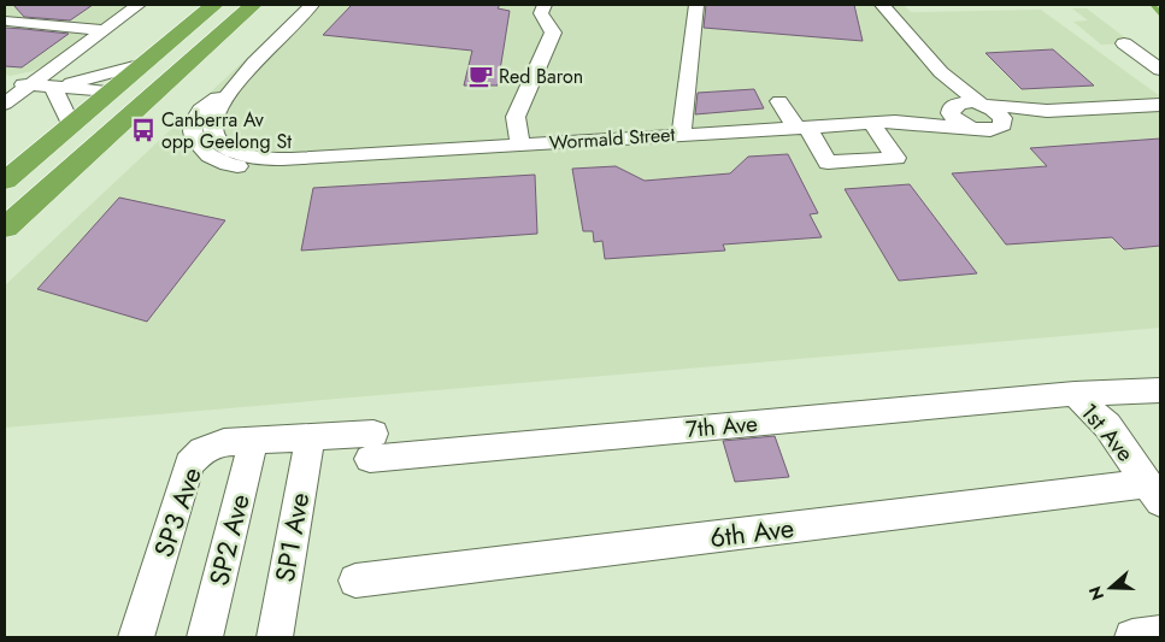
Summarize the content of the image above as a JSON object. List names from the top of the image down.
{
  "streets": {
    "street": [
      "Wormald Street",
      "7th Ave",
      "1st Ave",
      "SP3 Ave",
      "6th Ave",
      "SP1 Ave",
      "SP2 Ave"
    ]
  },
  "crossings": [
    ["7th Ave", "1st Ave"],
    ["7th Ave", "SP3 Ave"],
    ["1st Ave", "6th Ave"],
    ["SP3 Ave", "SP1 Ave"],
    ["SP3 Ave", "SP2 Ave"]
  ],
  "places": {
    "cafe": ["Red Baron"],
    "bus stop": ["Canberra Av opp Geelong St"]
  },
  "north": "left"
}
